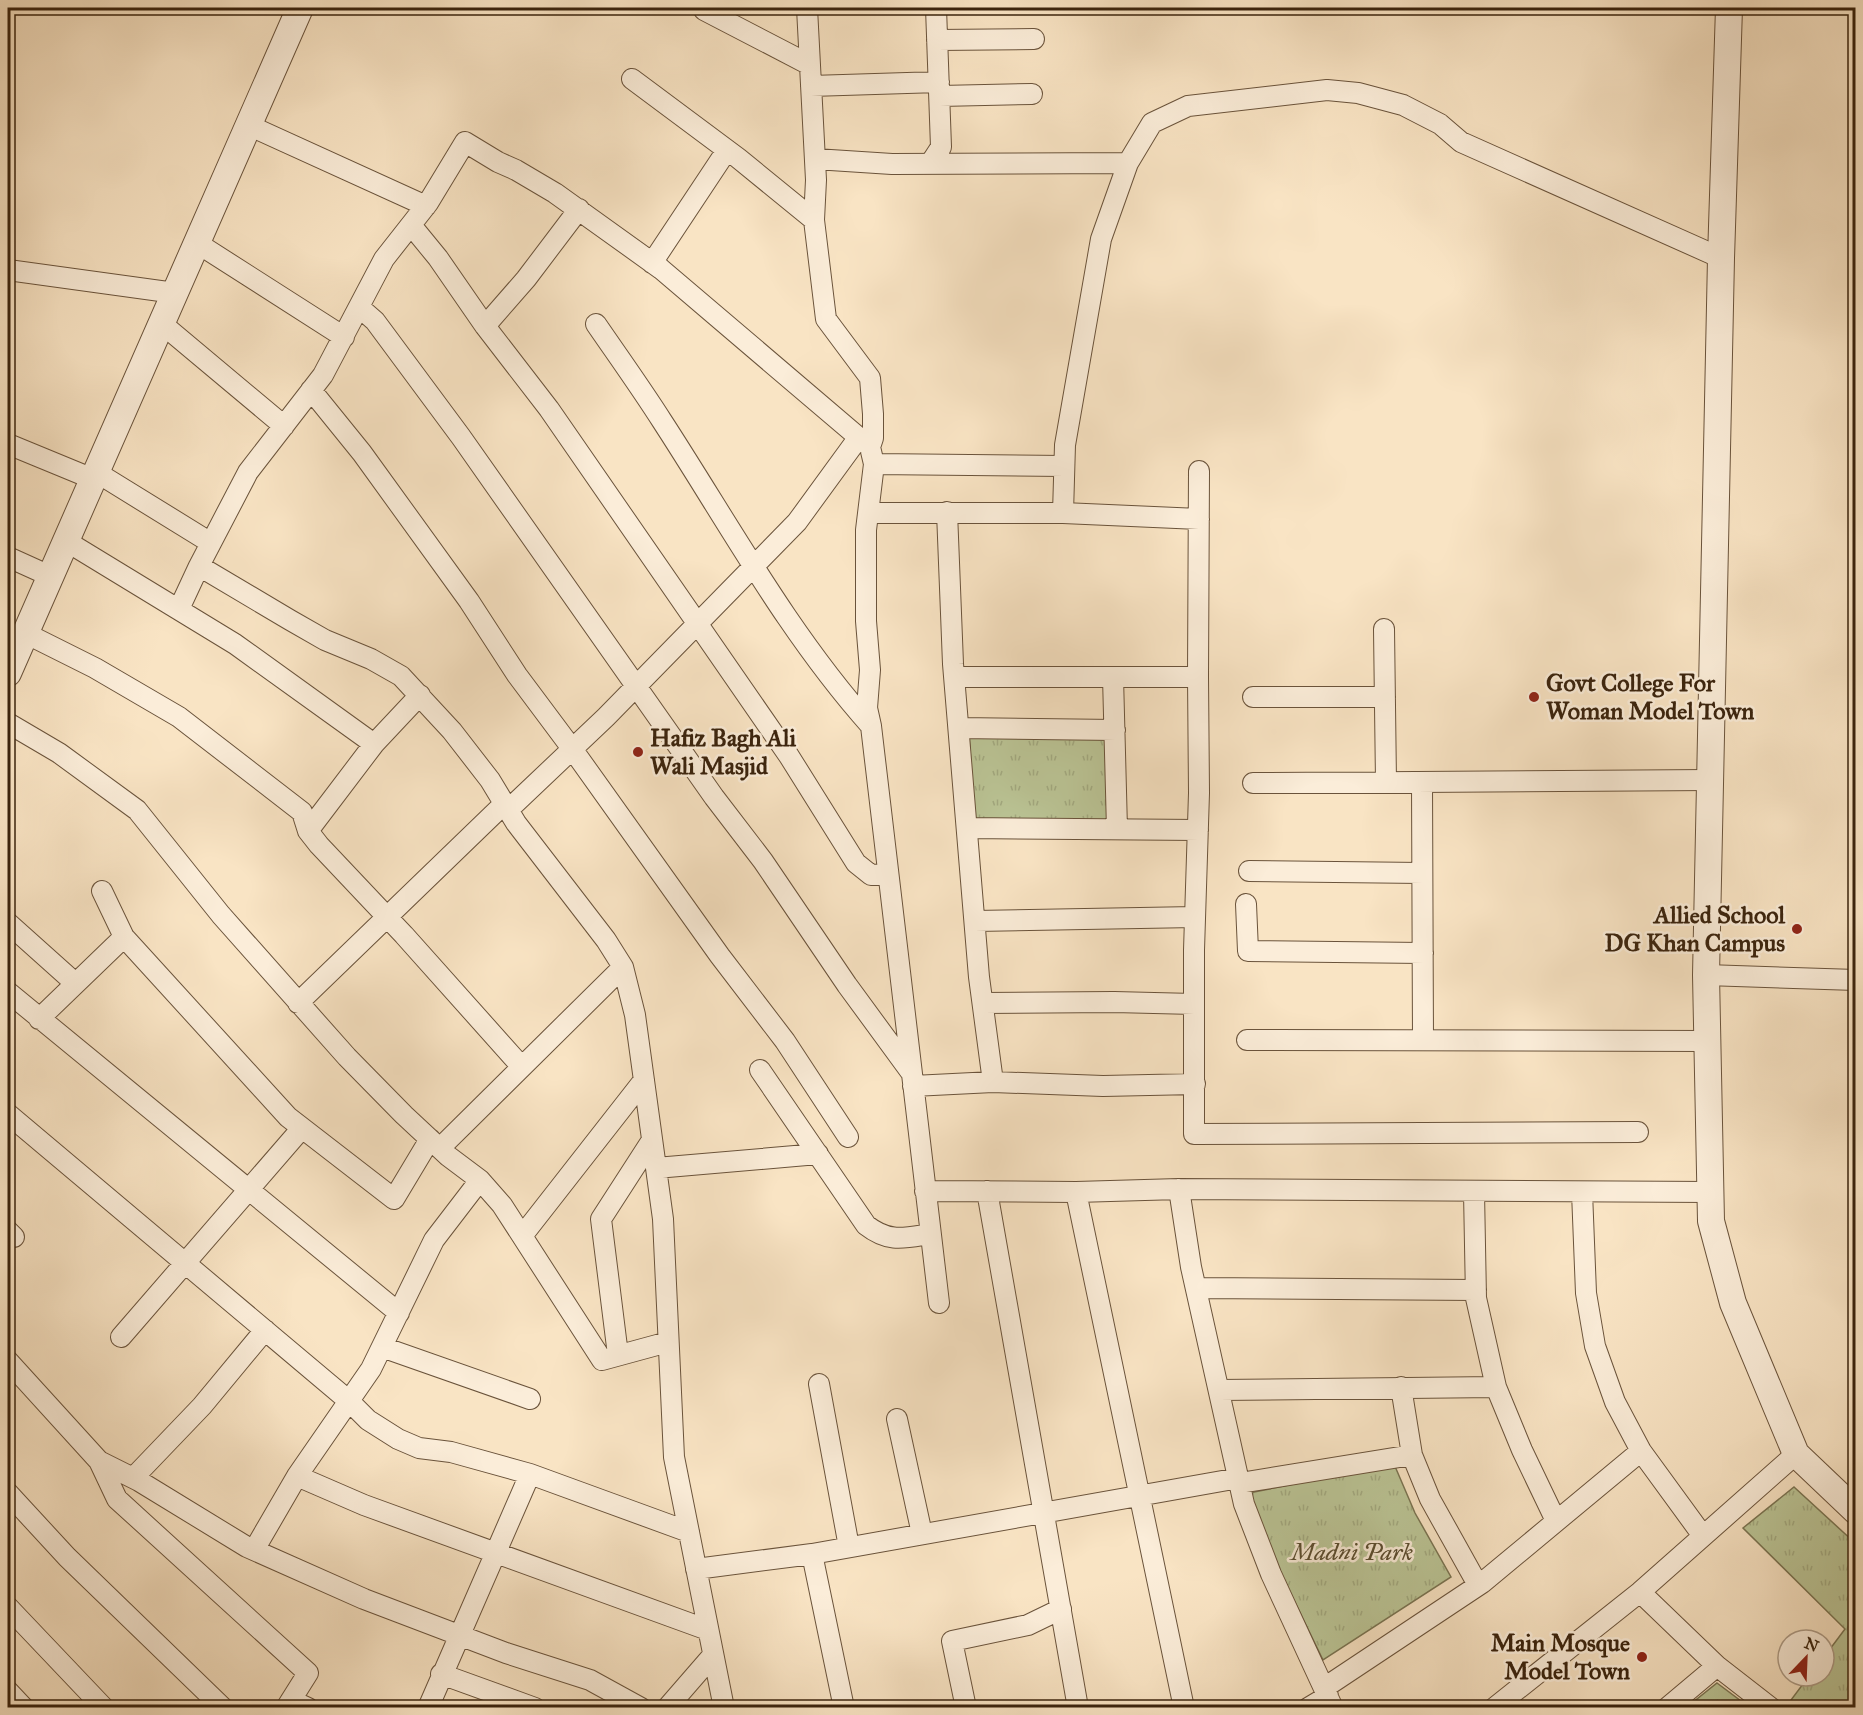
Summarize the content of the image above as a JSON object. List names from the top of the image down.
{
  "parks": ["Madni Park"],
  "places": [
    "Govt College For Woman Model Town",
    "Hafiz Bagh Ali Wali Masjid",
    "Allied School DG Khan Campus",
    "Main Mosque Model Town"
  ],
  "north": "top right"
}
